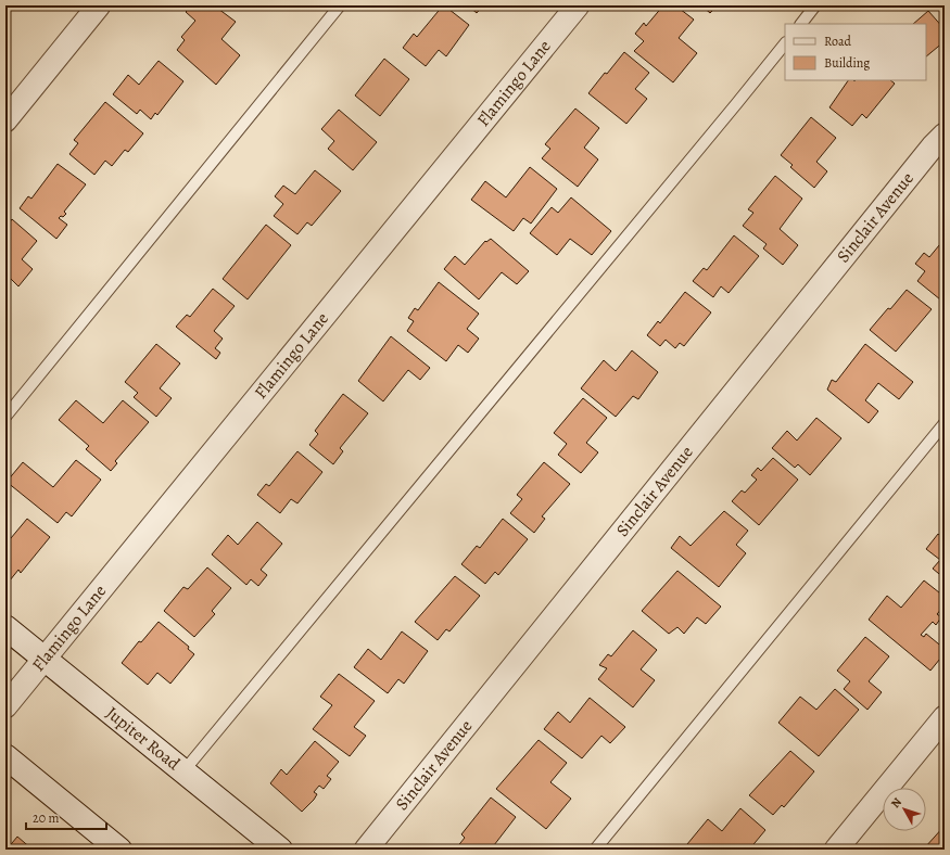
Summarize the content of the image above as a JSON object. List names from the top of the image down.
{
  "streets": {
    "main road": ["Jupiter Road"],
    "street": ["Flamingo Lane", "Sinclair Avenue"]
  },
  "crossings": [
    ["Flamingo Lane", "Jupiter Road"]
  ],
  "legend": ["Road", "Building"],
  "scale_bar": "20 m",
  "north": "top left"
}
